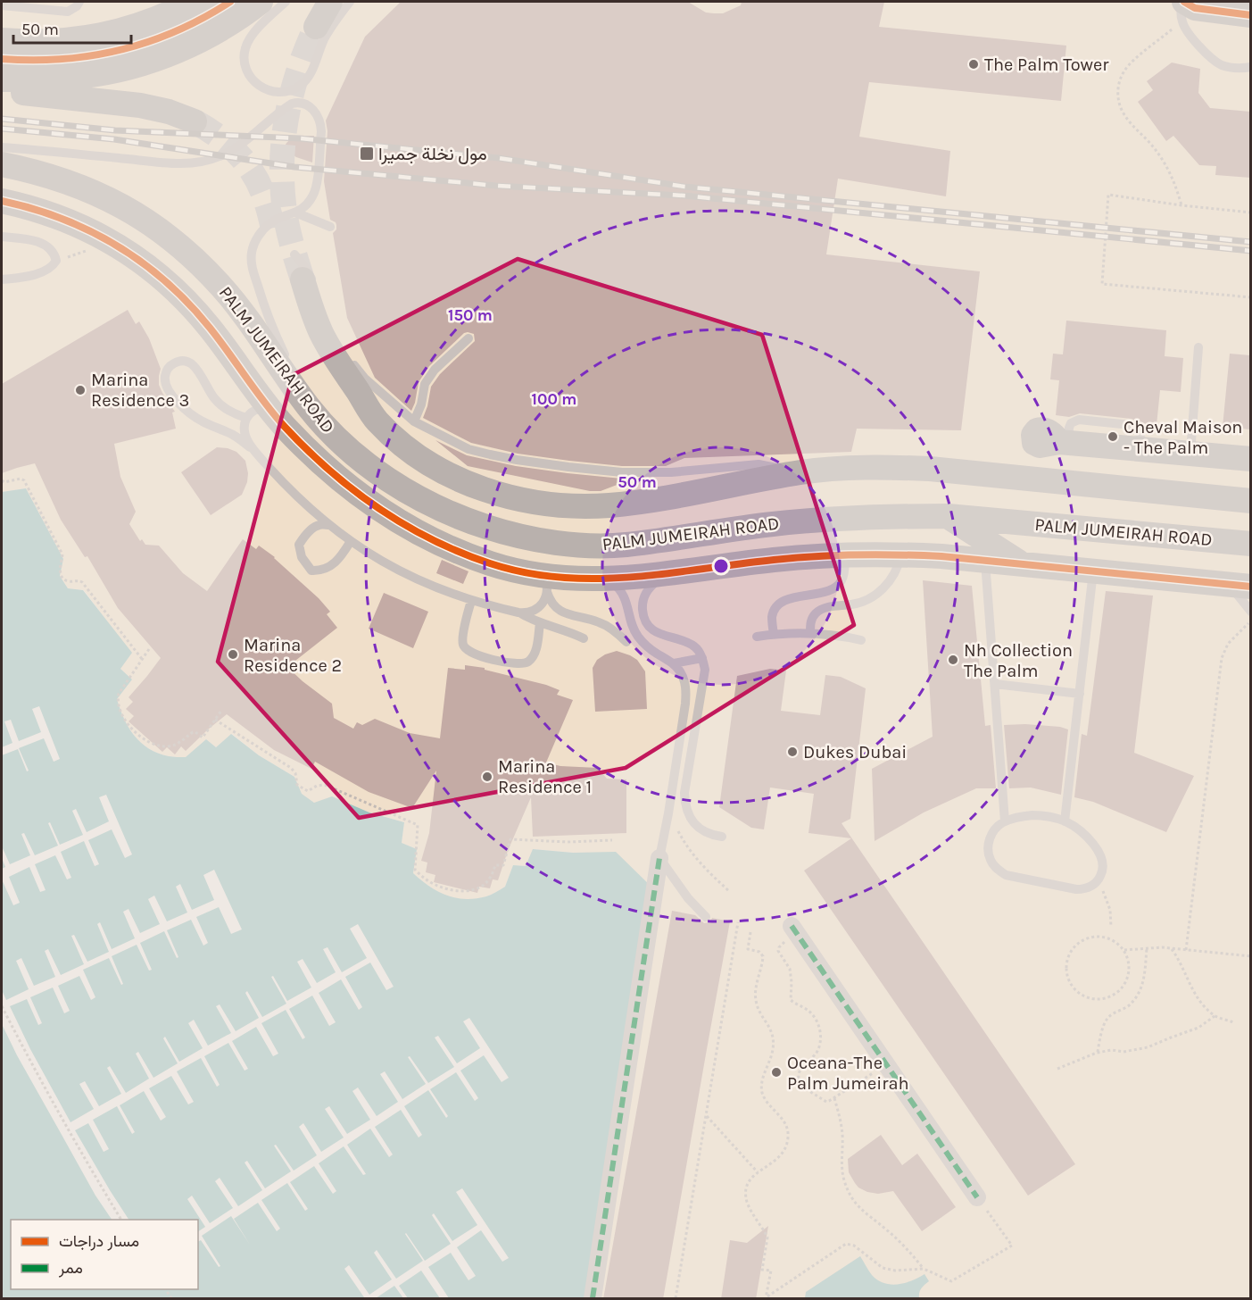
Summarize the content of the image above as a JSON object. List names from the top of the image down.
{
  "streets": {
    "main road": ["PALM JUMEIRAH ROAD"]
  },
  "places": {
    "other": [
      "The Palm Tower",
      "Marina Residence 3",
      "Cheval Maison - The Palm",
      "Marina Residence 2",
      "Nh Collection The Palm",
      "Dukes Dubai",
      "Marina Residence 1",
      "Oceana-The Palm Jumeirah"
    ],
    "transit": ["مول نخلة جميرا"]
  },
  "legend": ["مسار دراجات", "ممر"],
  "scale_bar": "50 m",
  "rings": ["150 m", "100 m", "50 m"]
}
